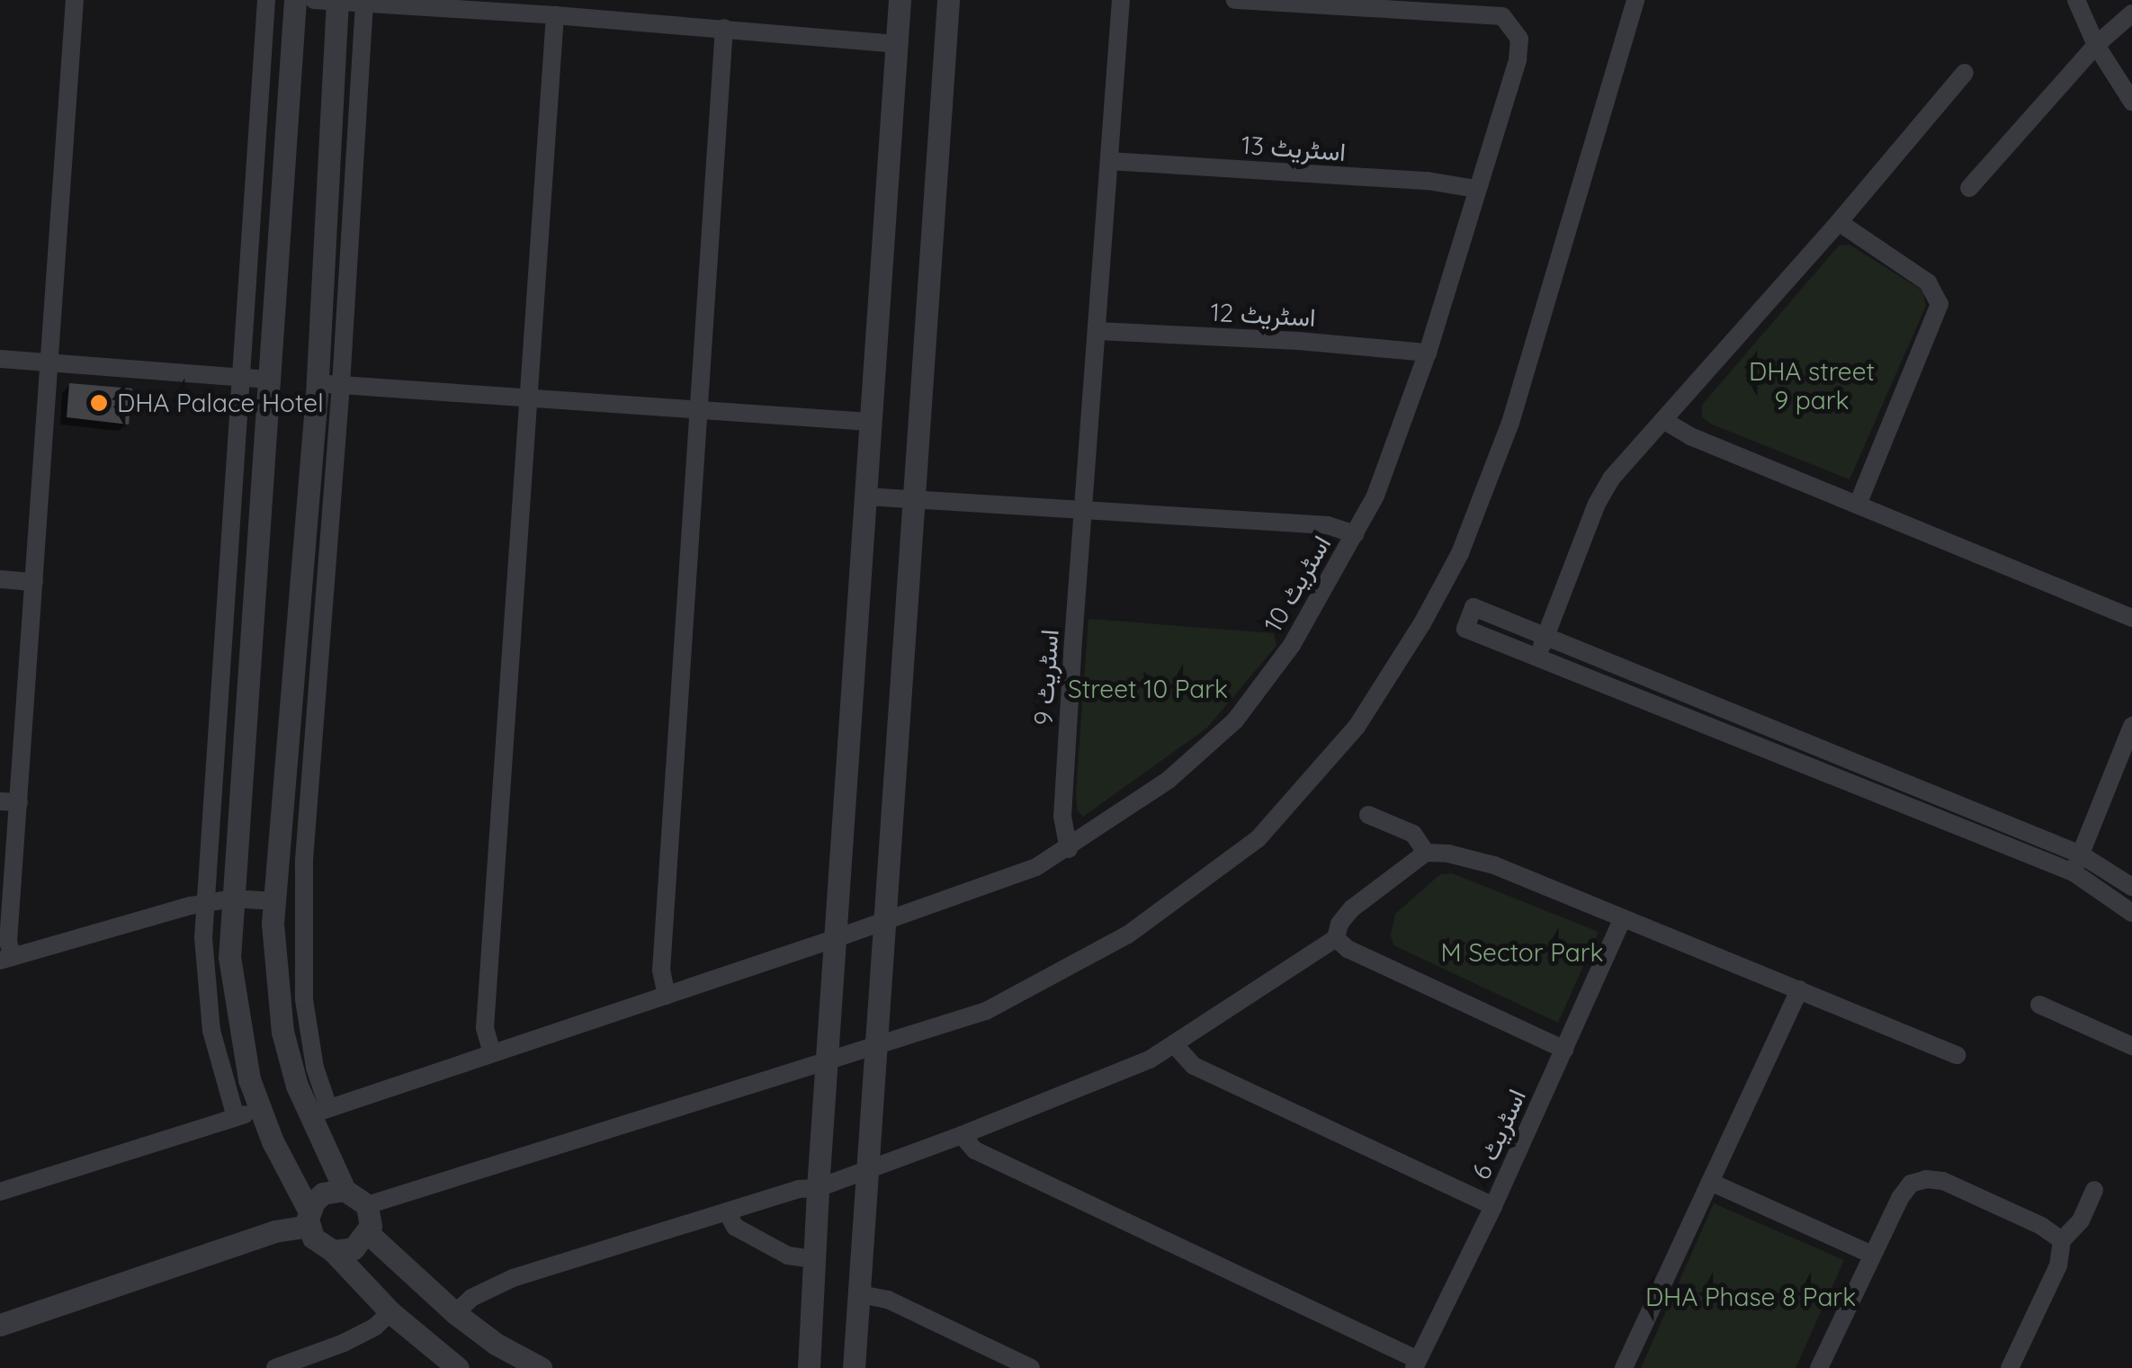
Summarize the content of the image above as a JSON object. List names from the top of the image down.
{
  "streets": {
    "street": [
      "اسٹریٹ 13",
      "اسٹریٹ 12",
      "اسٹریٹ 10",
      "اسٹریٹ 9",
      "اسٹریٹ 6"
    ]
  },
  "crossings": [
    ["اسٹریٹ 13", "اسٹریٹ 10"],
    ["اسٹریٹ 13", "اسٹریٹ 9"],
    ["اسٹریٹ 12", "اسٹریٹ 10"],
    ["اسٹریٹ 12", "اسٹریٹ 9"],
    ["اسٹریٹ 10", "اسٹریٹ 9"]
  ],
  "parks": [
    "DHA street 9 park",
    "Street 10 Park",
    "M Sector Park",
    "DHA Phase 8 Park"
  ],
  "places": ["DHA Palace Hotel"]
}
